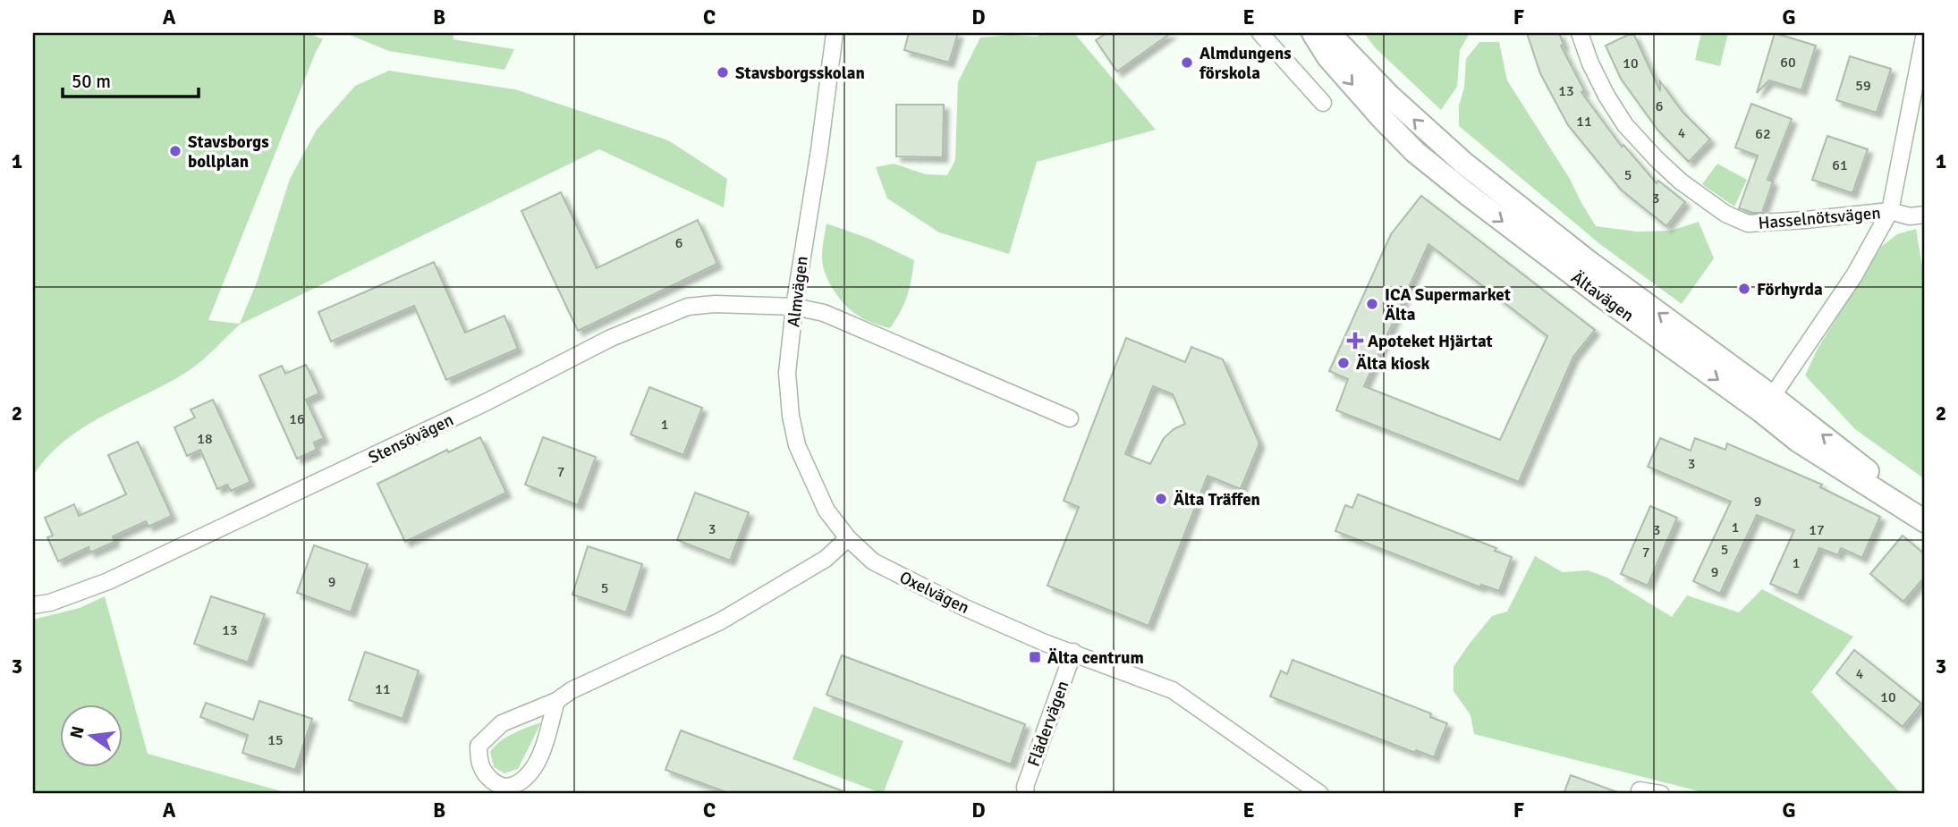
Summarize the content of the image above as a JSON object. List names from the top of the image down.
{
  "streets": {
    "main road": ["Ältavägen"],
    "street": [
      "Hasselnötsvägen",
      "Almvägen",
      "Stensövägen",
      "Oxelvägen",
      "Flädervägen"
    ]
  },
  "crossings": [
    ["Almvägen", "Stensövägen"],
    ["Almvägen", "Oxelvägen"],
    ["Oxelvägen", "Flädervägen"]
  ],
  "places": {
    "other": [
      "Almdungens förskola",
      "Stavsborgsskolan",
      "Stavsborgs bollplan",
      "Förhyrda",
      "ICA Supermarket Älta",
      "Älta kiosk",
      "Älta Träffen"
    ],
    "health": ["Apoteket Hjärtat"],
    "transit": ["Älta centrum"]
  },
  "house_numbers": [
    "60",
    "10",
    "59",
    "13",
    "6",
    "11",
    "4",
    "62",
    "61",
    "5",
    "3",
    "6",
    "16",
    "1",
    "18",
    "3",
    "7",
    "9",
    "1",
    "3",
    "3",
    "17",
    "5",
    "7",
    "1",
    "9",
    "9",
    "5",
    "13",
    "4",
    "11",
    "10",
    "15"
  ],
  "scale_bar": "50 m",
  "north": "left",
  "grid": {
    "columns": [
      "A",
      "B",
      "C",
      "D",
      "E",
      "F",
      "G"
    ],
    "rows": ["1", "2", "3"]
  }
}
